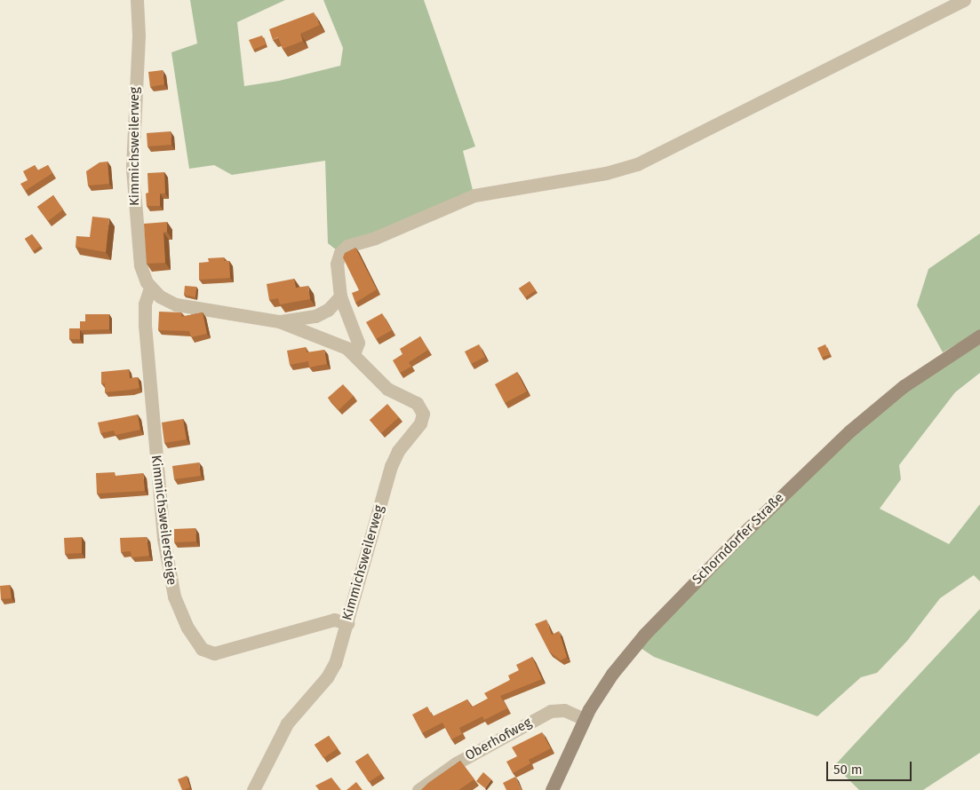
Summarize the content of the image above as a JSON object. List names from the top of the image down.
{
  "streets": {
    "main road": ["Schorndorfer Straße"],
    "street": ["Kimmichsweilerweg", "Kimmichsweilersteige", "Oberhofweg"]
  },
  "crossings": [
    ["Kimmichsweilerweg", "Kimmichsweilersteige"],
    ["Schorndorfer Straße", "Oberhofweg"]
  ],
  "scale_bar": "50 m"
}
